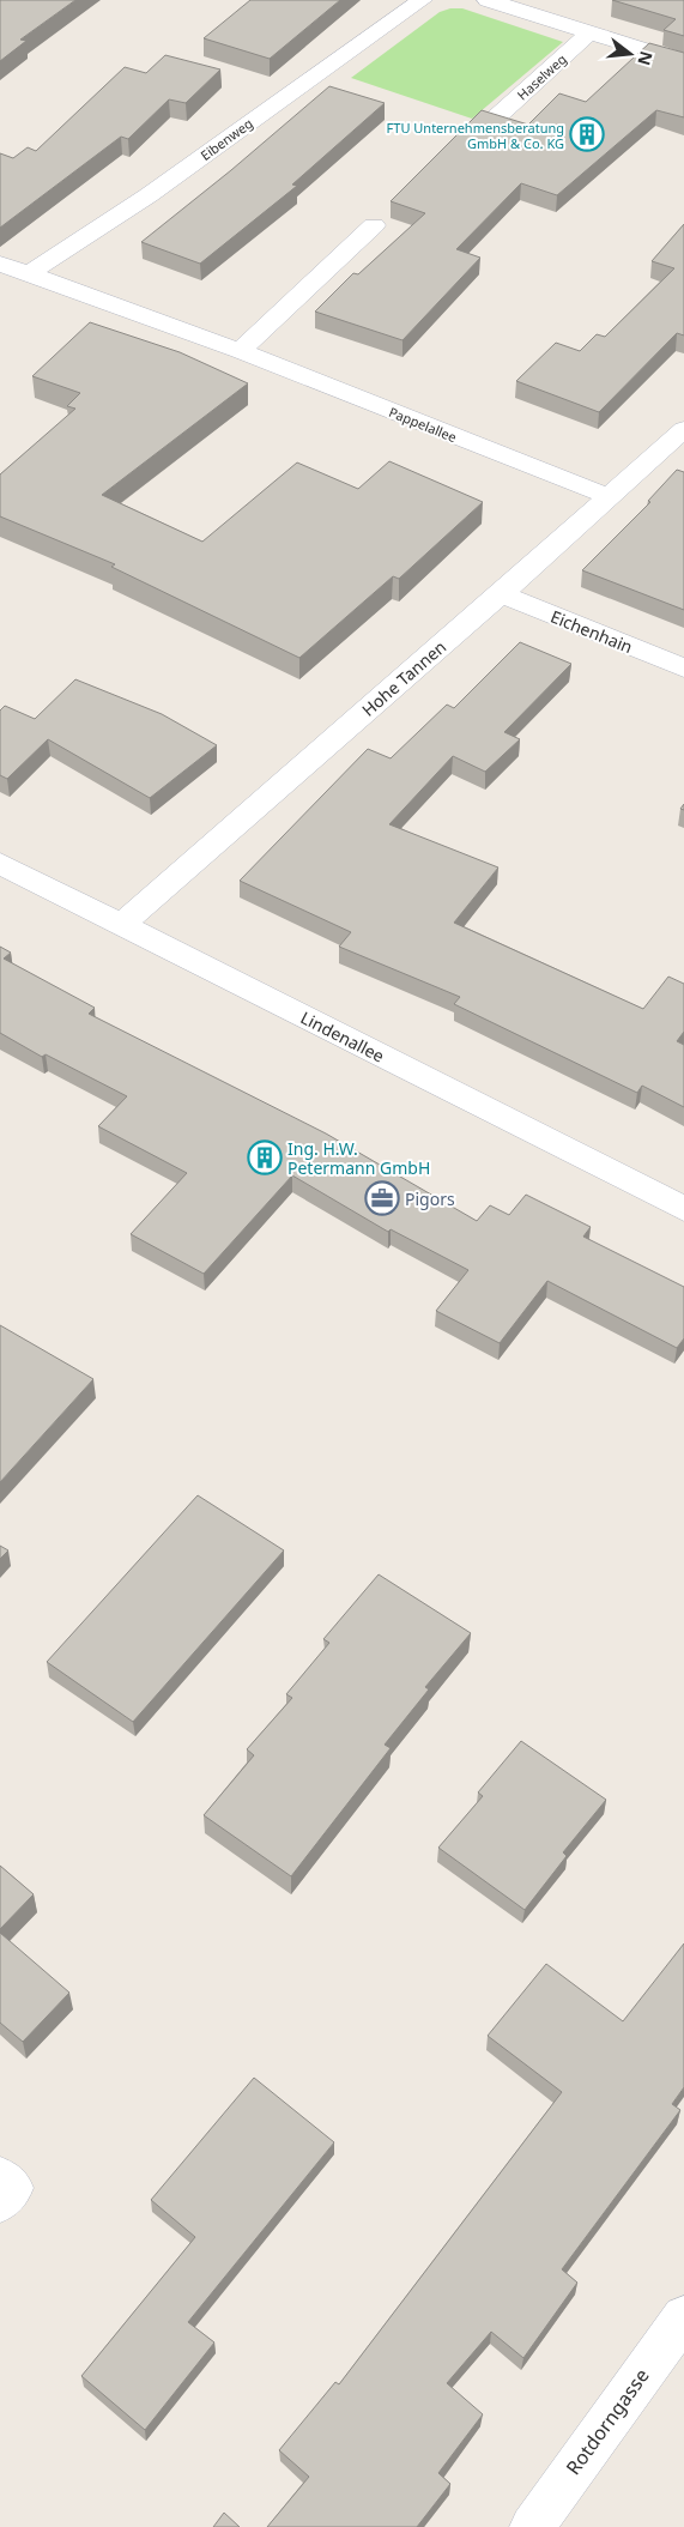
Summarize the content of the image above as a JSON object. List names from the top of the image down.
{
  "streets": {
    "street": [
      "Haselweg",
      "Eibenweg",
      "Pappelallee",
      "Eichenhain",
      "Hohe Tannen",
      "Lindenallee",
      "Rotdorngasse"
    ]
  },
  "crossings": [
    ["Eibenweg", "Pappelallee"],
    ["Pappelallee", "Hohe Tannen"],
    ["Eichenhain", "Hohe Tannen"],
    ["Hohe Tannen", "Lindenallee"]
  ],
  "places": {
    "building": ["FTU Unternehmensberatung GmbH & Co. KG", "Ing. H.W. Petermann GmbH"],
    "office": ["Pigors"]
  },
  "north": "right"
}
